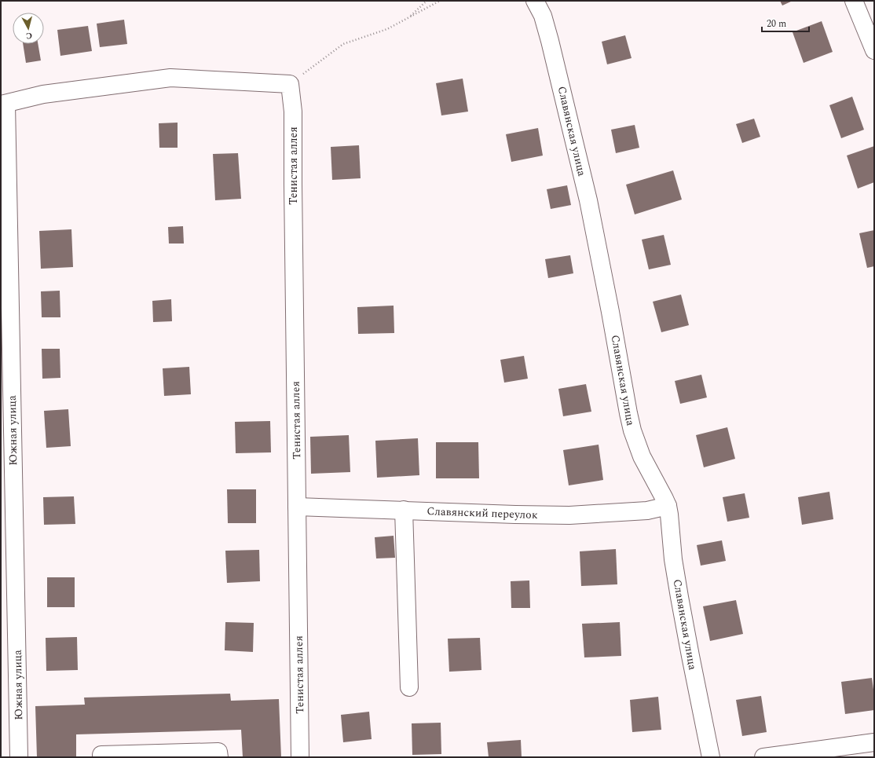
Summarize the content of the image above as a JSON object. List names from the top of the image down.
{
  "streets": {
    "street": [
      "Славянская улица",
      "Тенистая аллея",
      "Южная улица",
      "Славянский переулок"
    ]
  },
  "crossings": [
    ["Славянская улица", "Славянский переулок"],
    ["Тенистая аллея", "Славянский переулок"]
  ],
  "scale_bar": "20 m",
  "north": "bottom"
}
